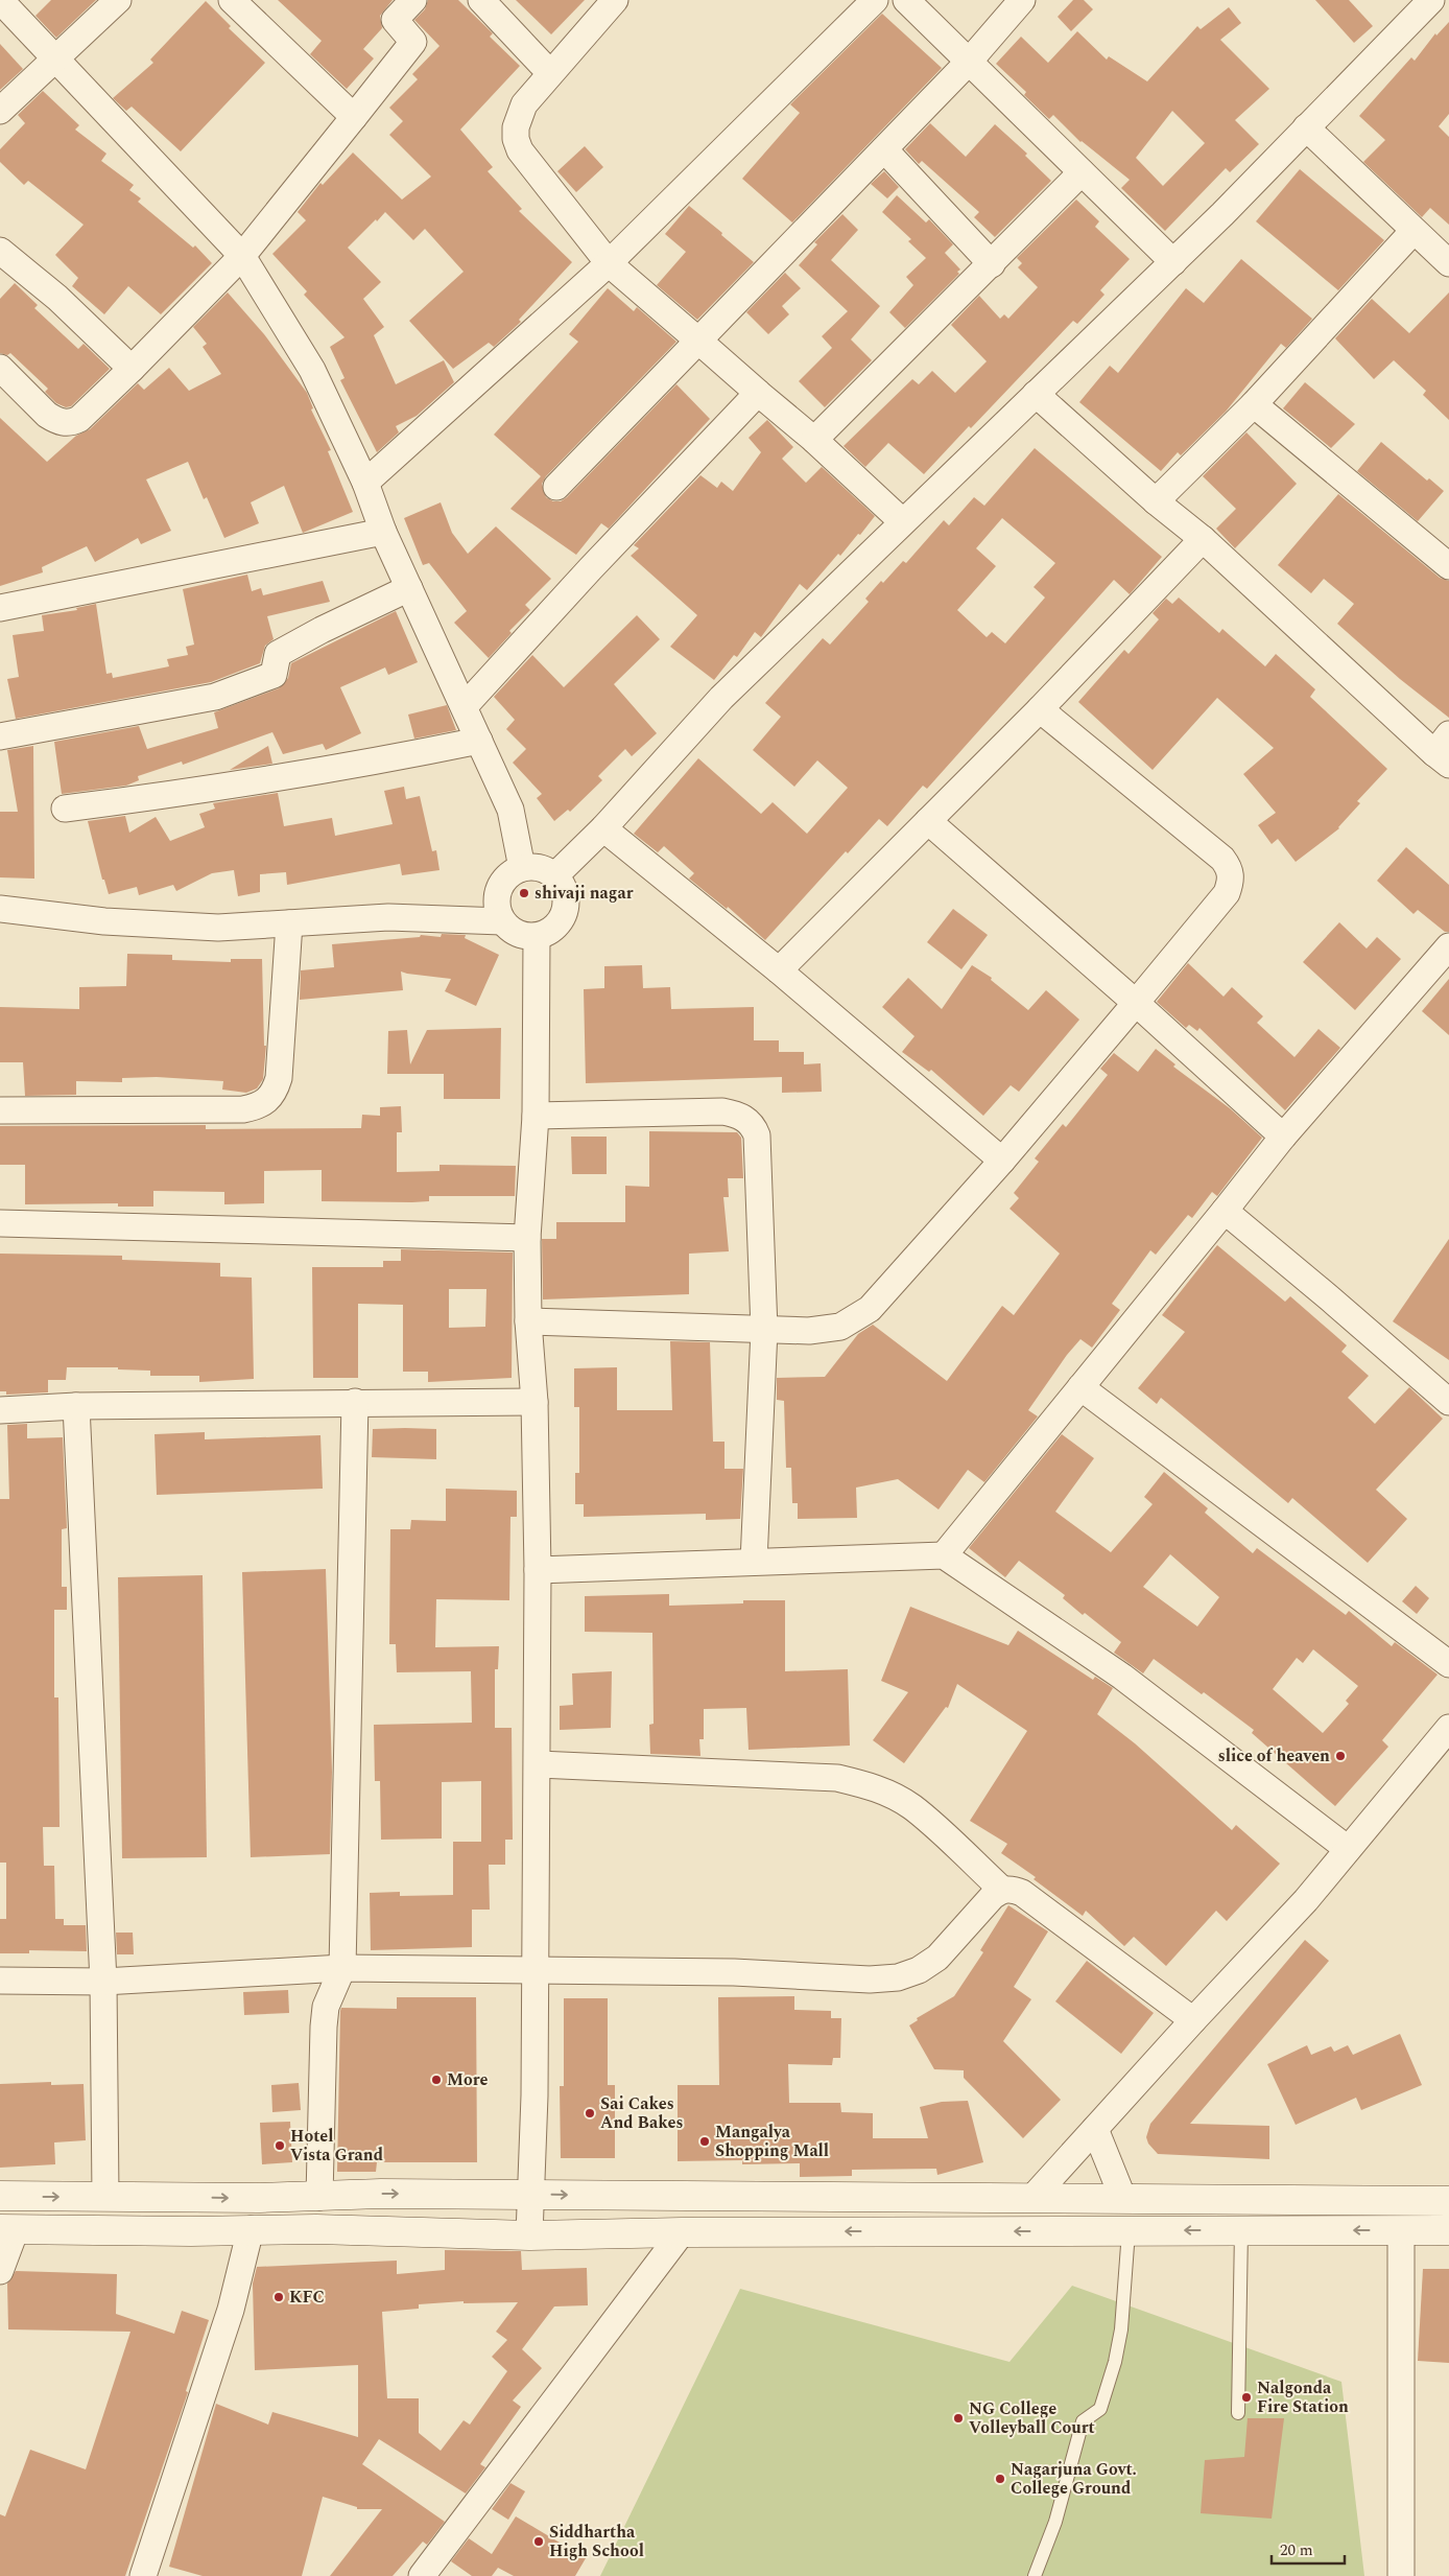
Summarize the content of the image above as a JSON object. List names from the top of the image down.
{
  "places": [
    "shivaji nagar",
    "slice of heaven",
    "More",
    "Sai Cakes And Bakes",
    "Mangalya Shopping Mall",
    "Hotel Vista Grand",
    "KFC",
    "Nalgonda Fire Station",
    "NG College Volleyball Court",
    "Nagarjuna Govt. College Ground",
    "Siddhartha High School"
  ],
  "scale_bar": "20 m"
}
